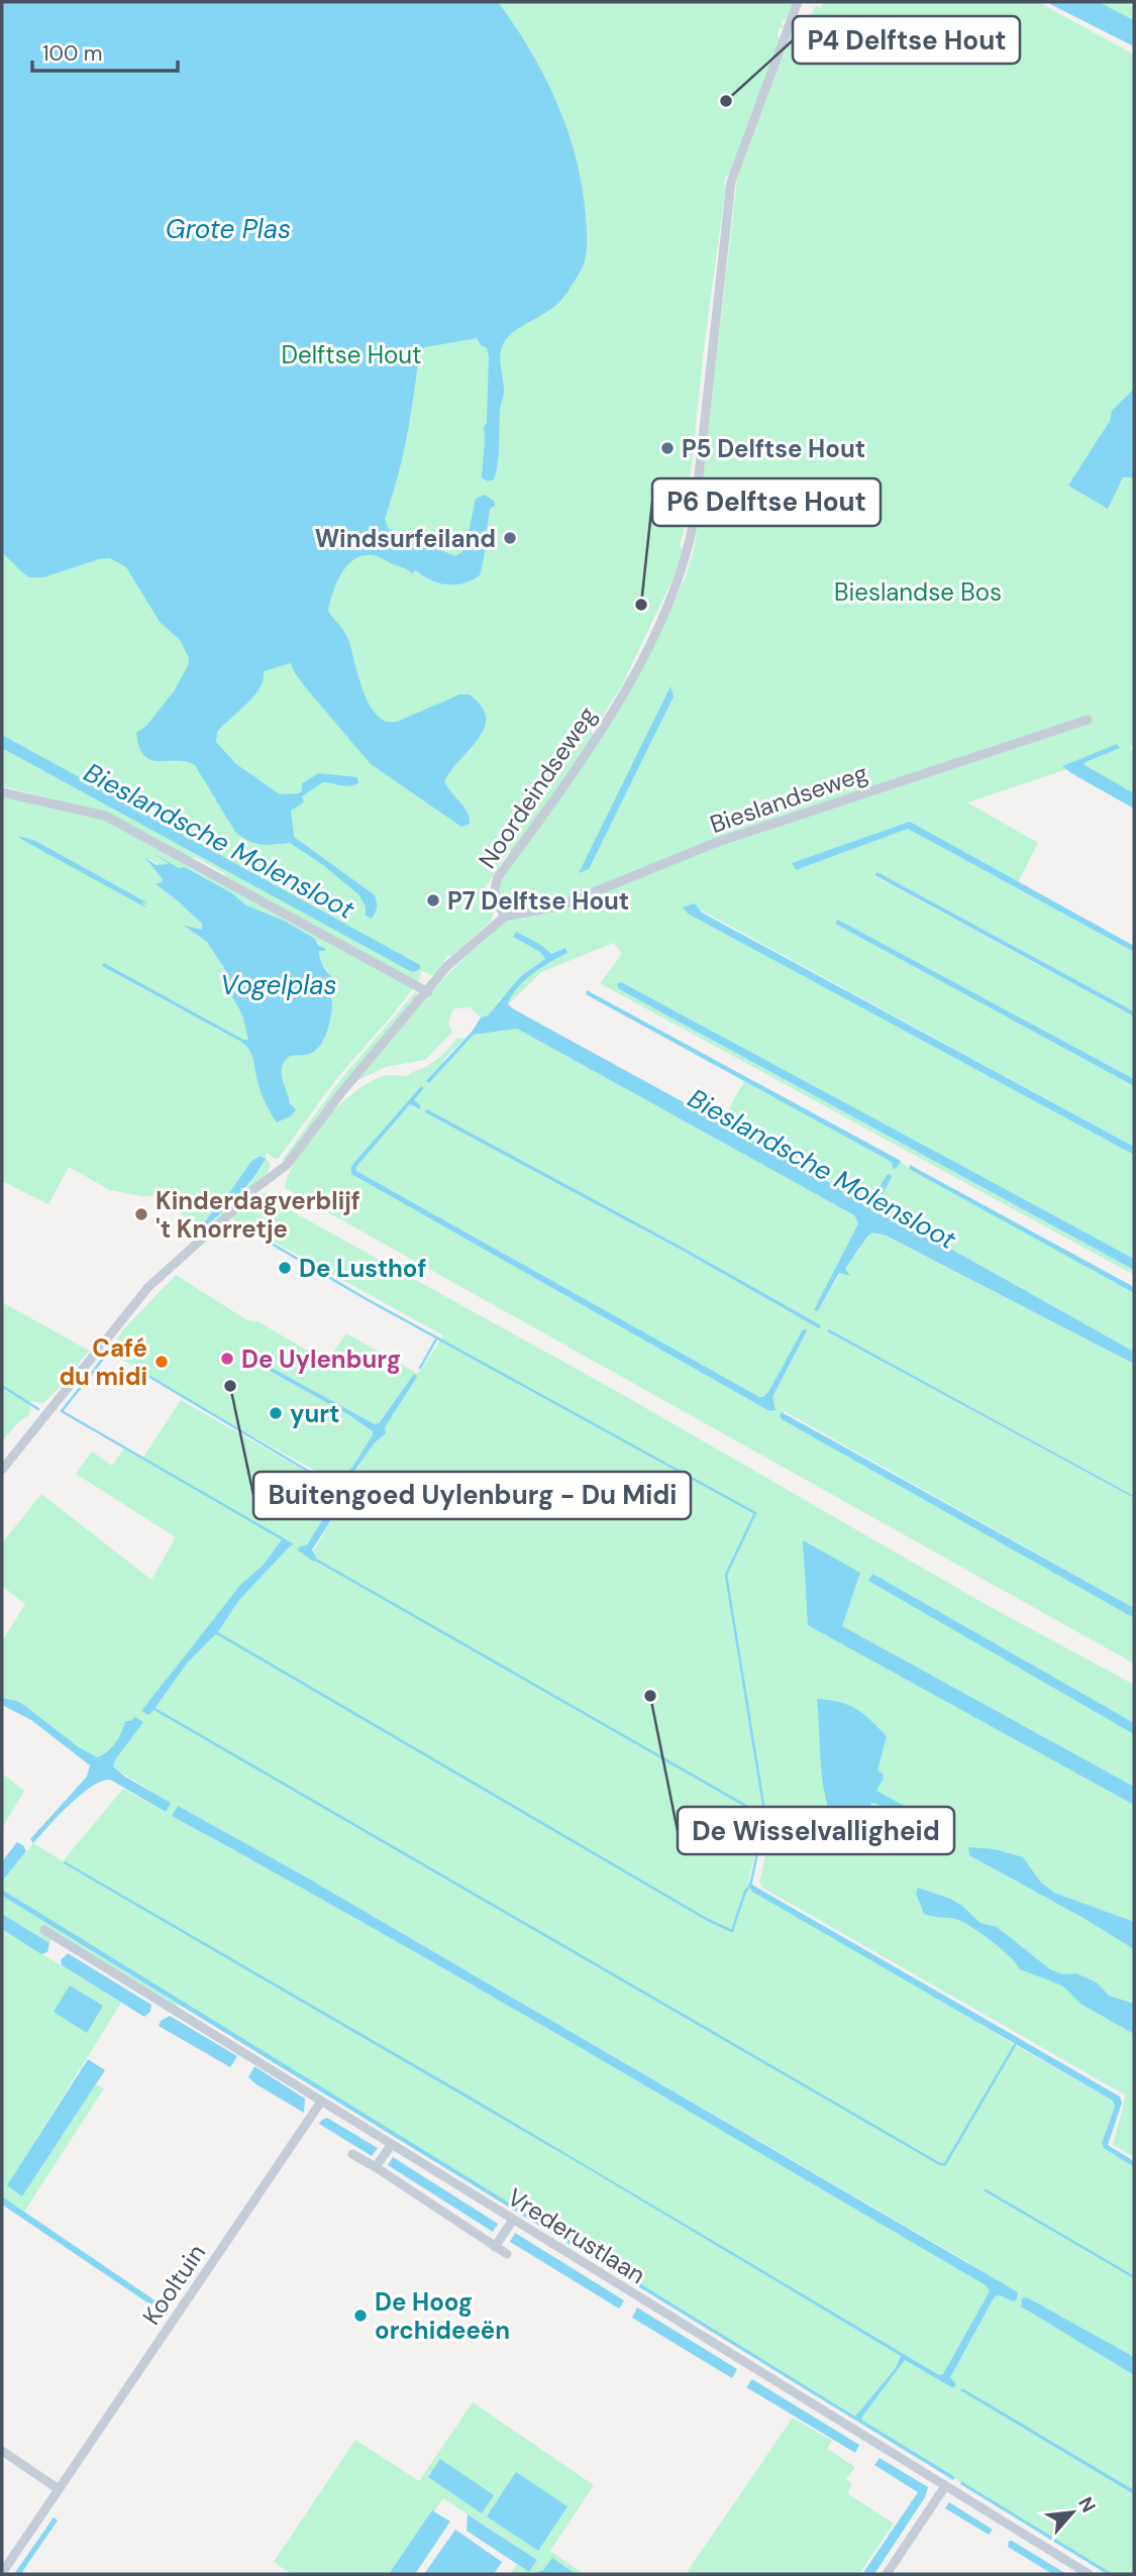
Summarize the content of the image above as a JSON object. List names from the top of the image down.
{
  "streets": {
    "street": [
      "Noordeindseweg",
      "Bieslandseweg",
      "Vrederustlaan",
      "Kooltuin"
    ]
  },
  "crossings": [
    ["Noordeindseweg", "Bieslandseweg"],
    ["Vrederustlaan", "Kooltuin"]
  ],
  "water": ["Grote Plas", "Bieslandsche Molensloot", "Vogelplas"],
  "parks": ["Delftse Hout", "Bieslandse Bos"],
  "places": [
    "P4 Delftse Hout",
    "P5 Delftse Hout",
    "Windsurfeiland",
    "P6 Delftse Hout",
    "P7 Delftse Hout",
    "Kinderdagverblijf 't Knorretje",
    "De Lusthof",
    "De Uylenburg",
    "Café du midi",
    "Buitengoed Uylenburg - Du Midi",
    "yurt",
    "De Wisselvalligheid",
    "De Hoog orchideeën"
  ],
  "scale_bar": "100 m",
  "north": "top right"
}
